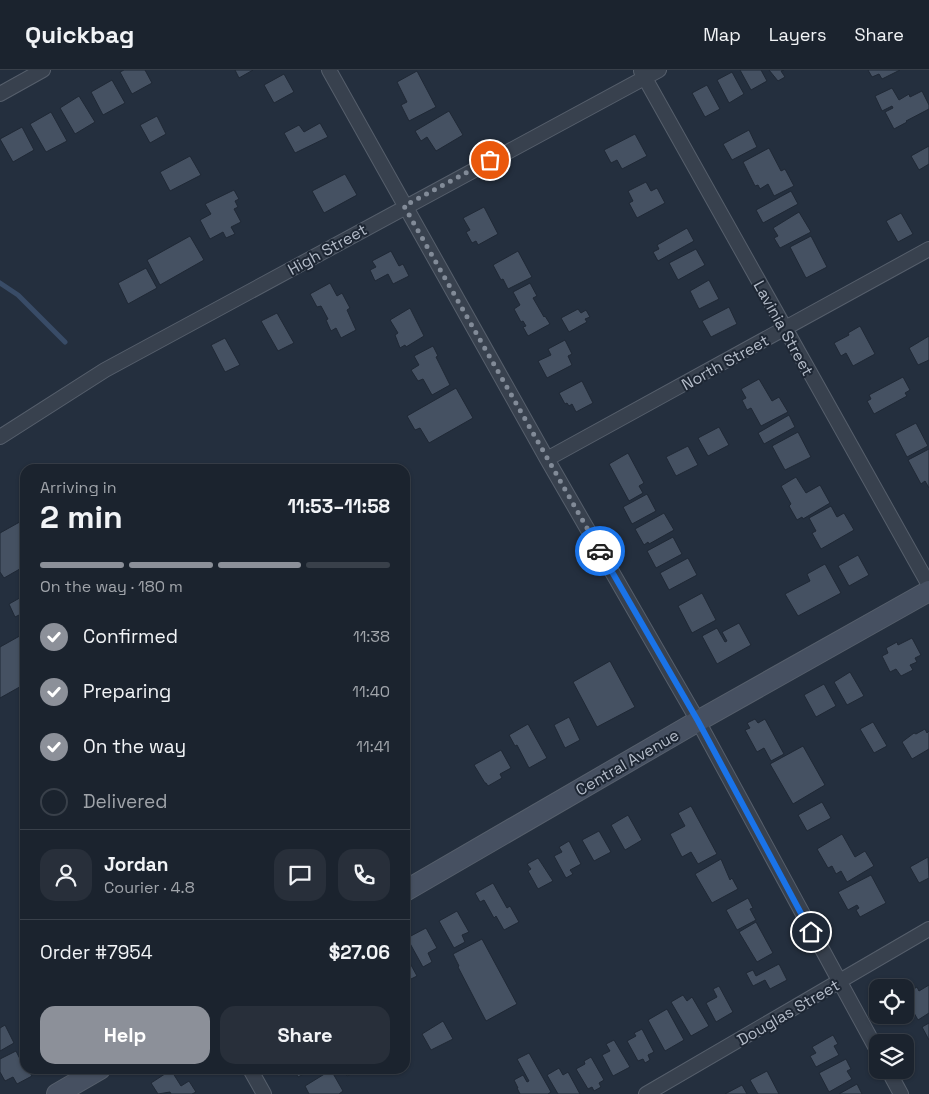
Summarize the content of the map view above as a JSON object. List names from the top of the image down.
{
  "streets": {
    "main road": ["Central Avenue"],
    "street": [
      "High Street",
      "Lavinia Street",
      "North Street",
      "Douglas Street"
    ]
  },
  "crossings": [
    ["High Street", "Lavinia Street"],
    ["Lavinia Street", "North Street"]
  ],
  "page": {
    "header": "Quickbag",
    "nav": ["Map", "Layers", "Share"],
    "heading": ["2 min", "Arriving in", "11:53–11:58"],
    "panel": [
      "Jordan",
      "Courier · 4.8",
      "Order #7954",
      "$27.06"
    ],
    "bar": "On the way · 180 m",
    "list": [
      ["Confirmed", "11:38"],
      ["Preparing", "11:40"],
      ["On the way", "11:41"],
      "Delivered"
    ],
    "buttons": ["Help", "Share"]
  }
}
